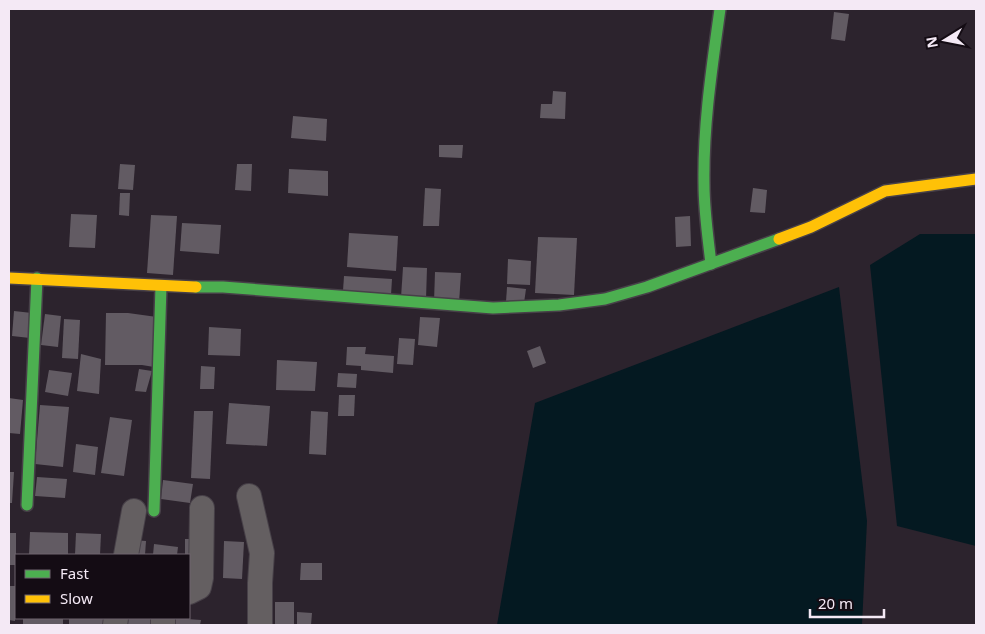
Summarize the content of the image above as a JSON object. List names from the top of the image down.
{
  "legend": ["Fast", "Slow"],
  "scale_bar": "20 m",
  "north": "left"
}
